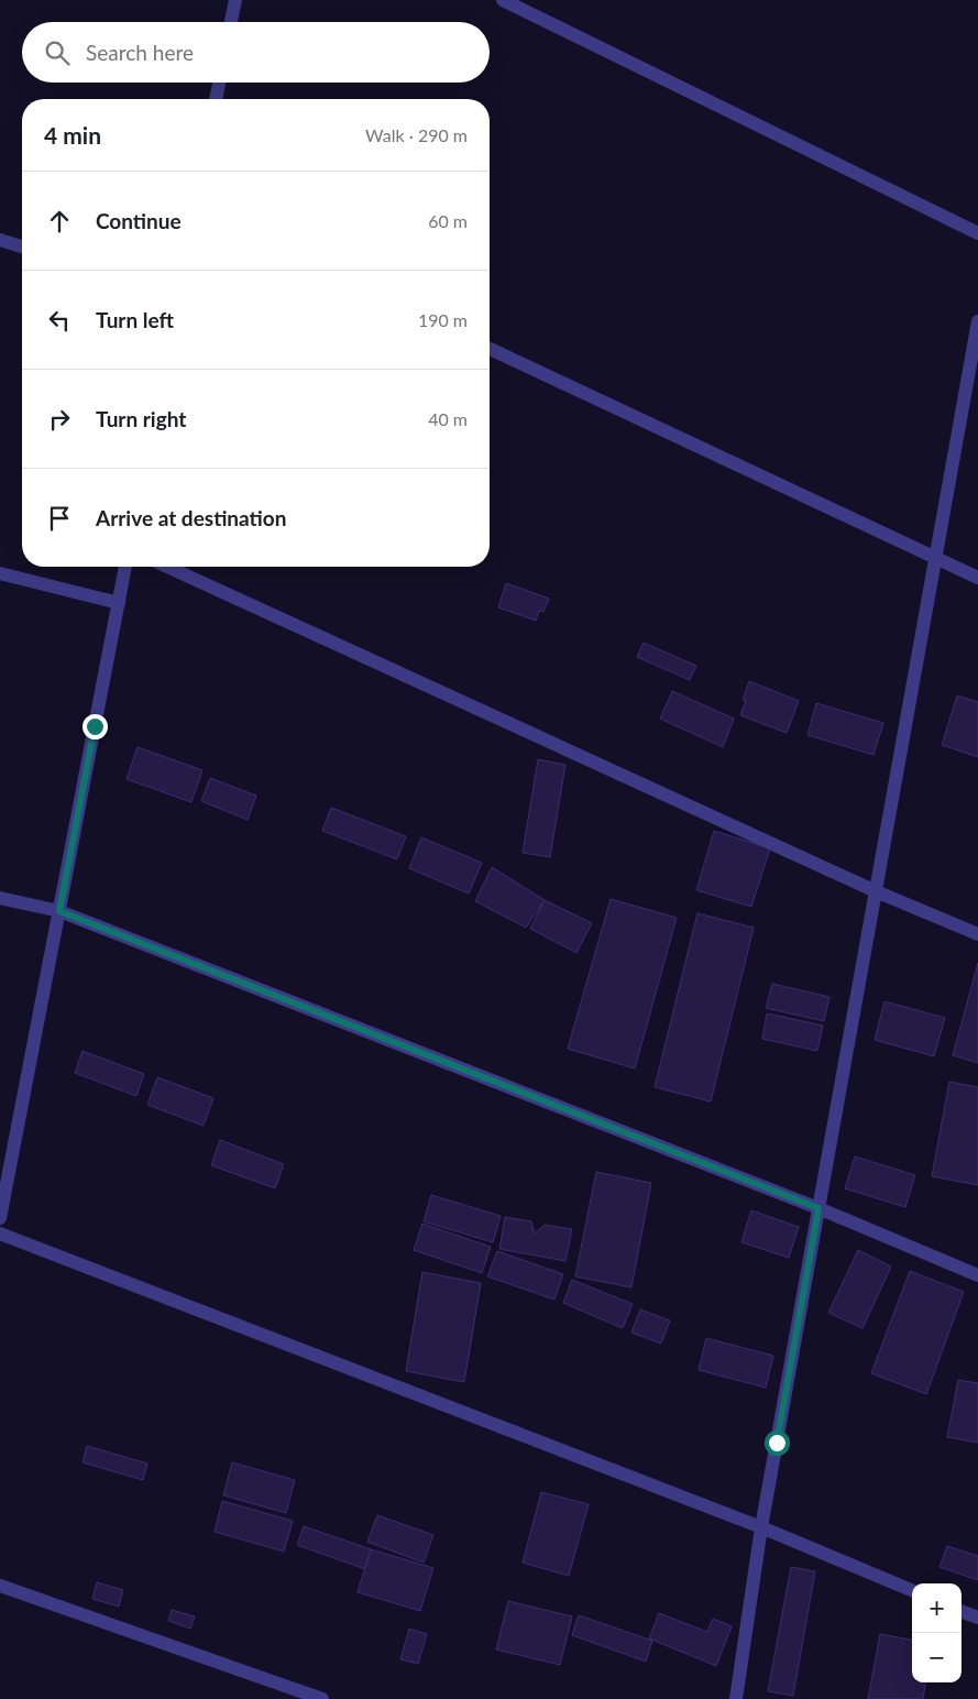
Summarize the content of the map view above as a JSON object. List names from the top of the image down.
{
  "page": {
    "search": "Search here",
    "heading": ["4 min", "Walk · 290 m"],
    "list": [
      ["Continue", "60 m"],
      ["Turn left", "190 m"],
      ["Turn right", "40 m"],
      "Arrive at destination"
    ],
    "map_buttons": ["+", "−"]
  }
}
